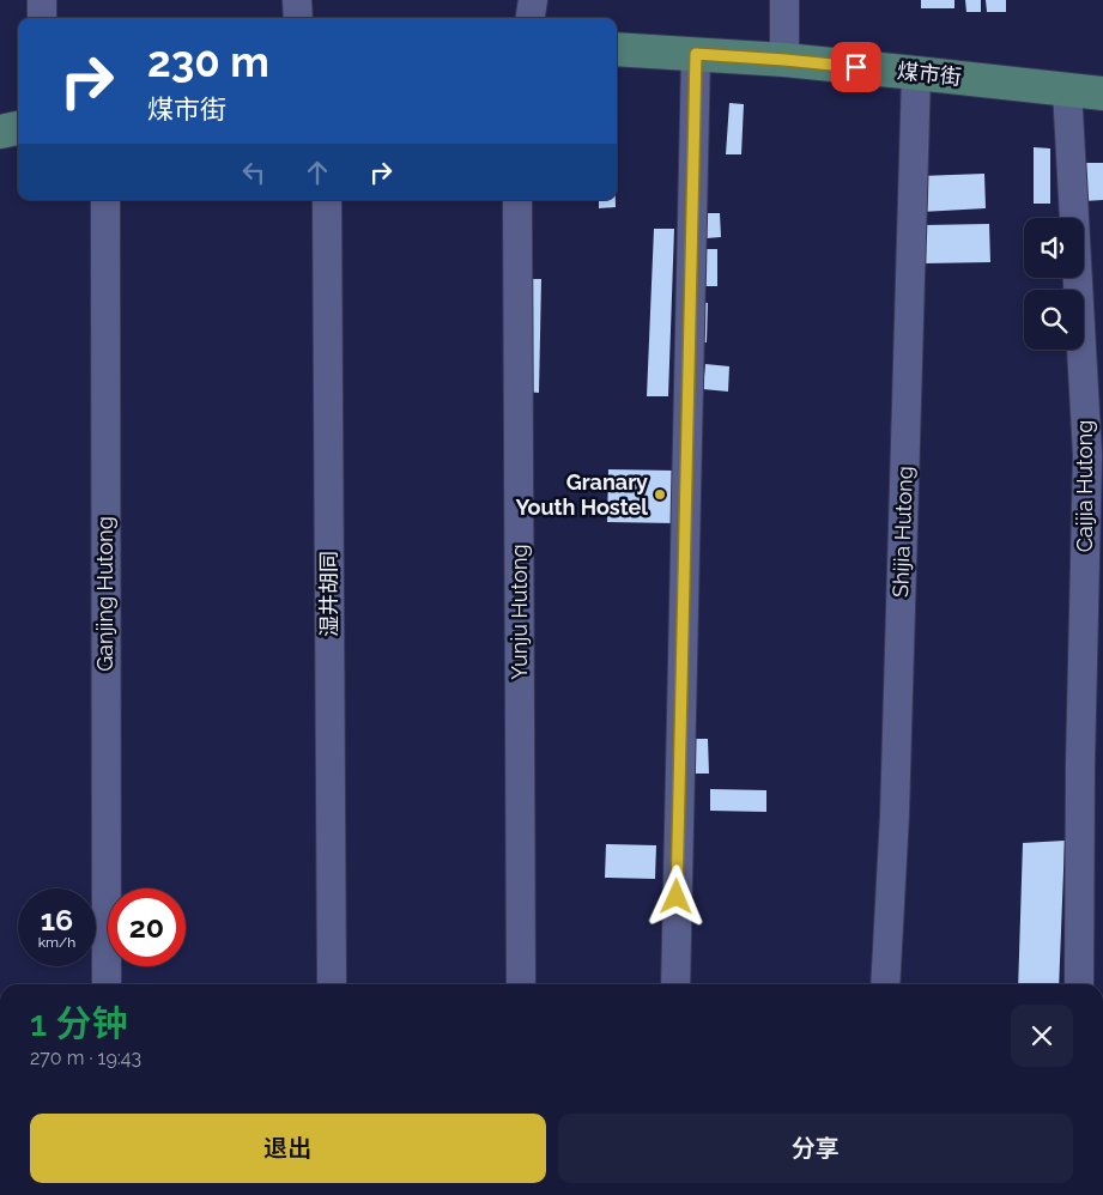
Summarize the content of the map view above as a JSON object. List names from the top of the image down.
{
  "streets": {
    "main road": ["煤市街"],
    "street": [
      "Caijia Hutong",
      "Shijia Hutong",
      "Ganjing Hutong",
      "湿井胡同",
      "Yunju Hutong"
    ]
  },
  "crossings": [
    ["煤市街", "Caijia Hutong"],
    ["煤市街", "Shijia Hutong"]
  ],
  "places": ["Granary Youth Hostel"],
  "page": {
    "turn": ["230 m", "煤市街"],
    "speed": "16 km/h",
    "limit": "20",
    "heading": ["1 分钟", "270 m · 19:43"],
    "buttons": ["退出", "分享"]
  }
}
